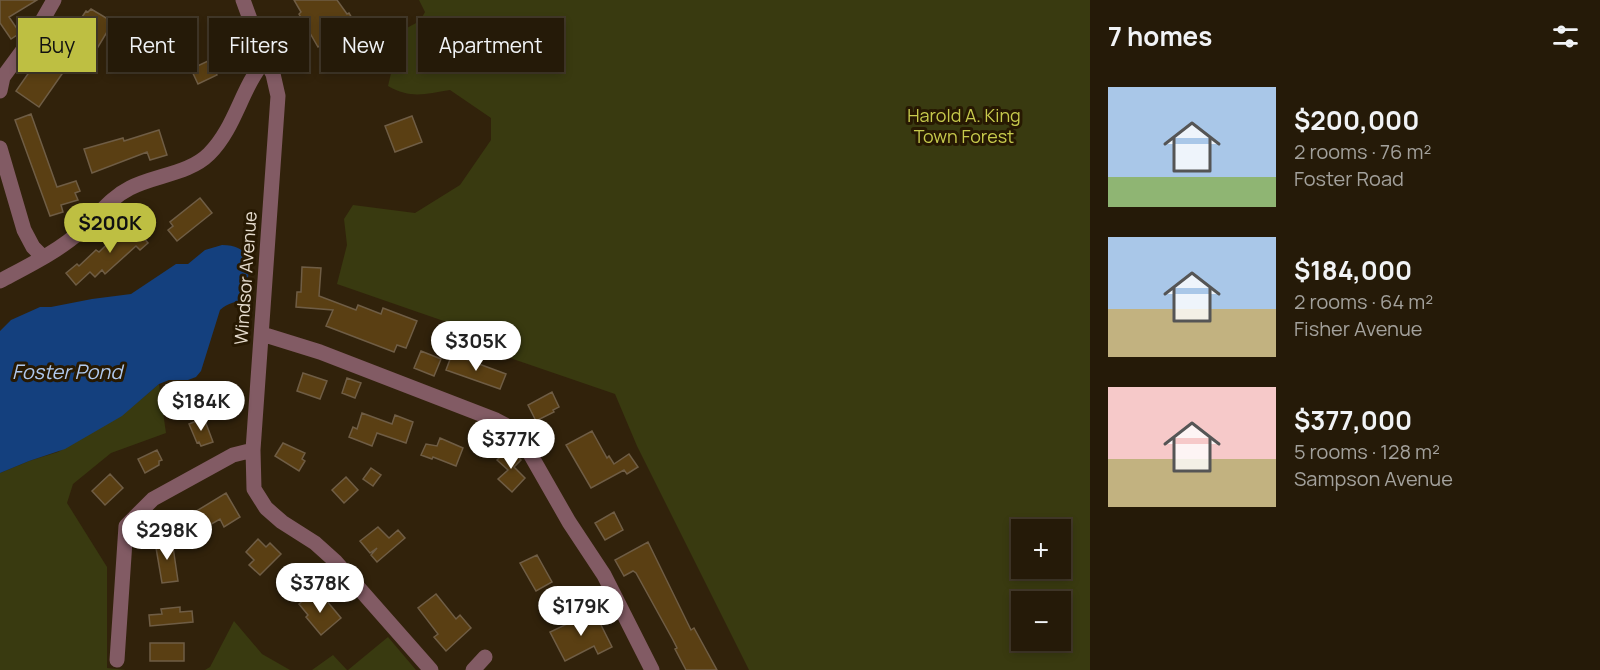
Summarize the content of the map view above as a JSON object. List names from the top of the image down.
{
  "streets": {
    "street": ["Windsor Avenue"]
  },
  "water": ["Foster Pond"],
  "parks": ["Harold A. King Town Forest"],
  "page": {
    "heading": "7 homes",
    "chip": [
      "Buy",
      "Rent",
      "Filters",
      "New",
      "Apartment"
    ],
    "list": [
      {
        "name": "$200,000",
        "note": "2 rooms · 76 m² · Foster Road"
      },
      {
        "name": "$184,000",
        "note": "2 rooms · 64 m² · Fisher Avenue"
      },
      {
        "name": "$377,000",
        "note": "5 rooms · 128 m² · Sampson Avenue"
      }
    ],
    "price": [
      "$200K",
      "$305K",
      "$184K",
      "$377K",
      "$298K",
      "$378K",
      "$179K"
    ],
    "map_buttons": ["+", "−"]
  }
}
